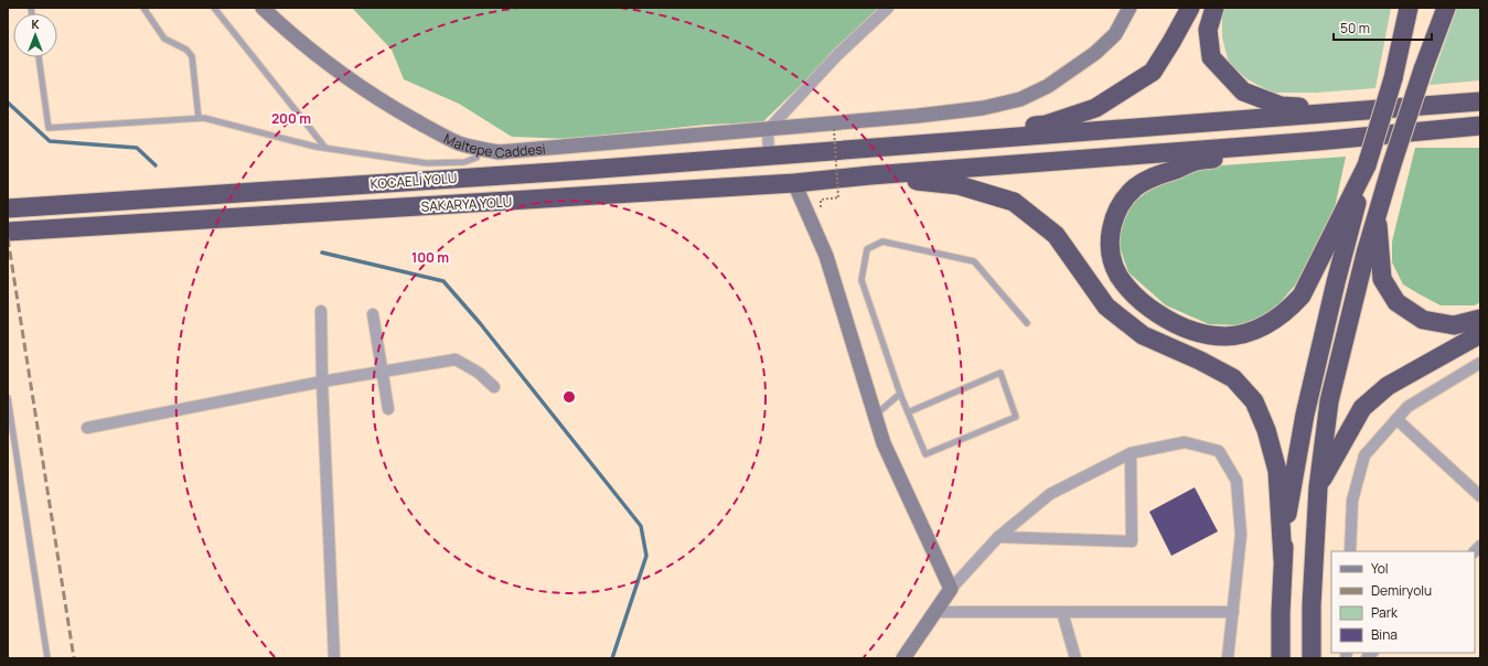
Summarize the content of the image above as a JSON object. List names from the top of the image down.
{
  "streets": {
    "highway": ["KOCAELİ YOLU", "SAKARYA YOLU"],
    "street": ["Maltepe Caddesi"]
  },
  "legend": [
    "Yol",
    "Demiryolu",
    "Park",
    "Bina"
  ],
  "scale_bar": "50 m",
  "north": "top",
  "rings": ["200 m", "100 m"]
}
